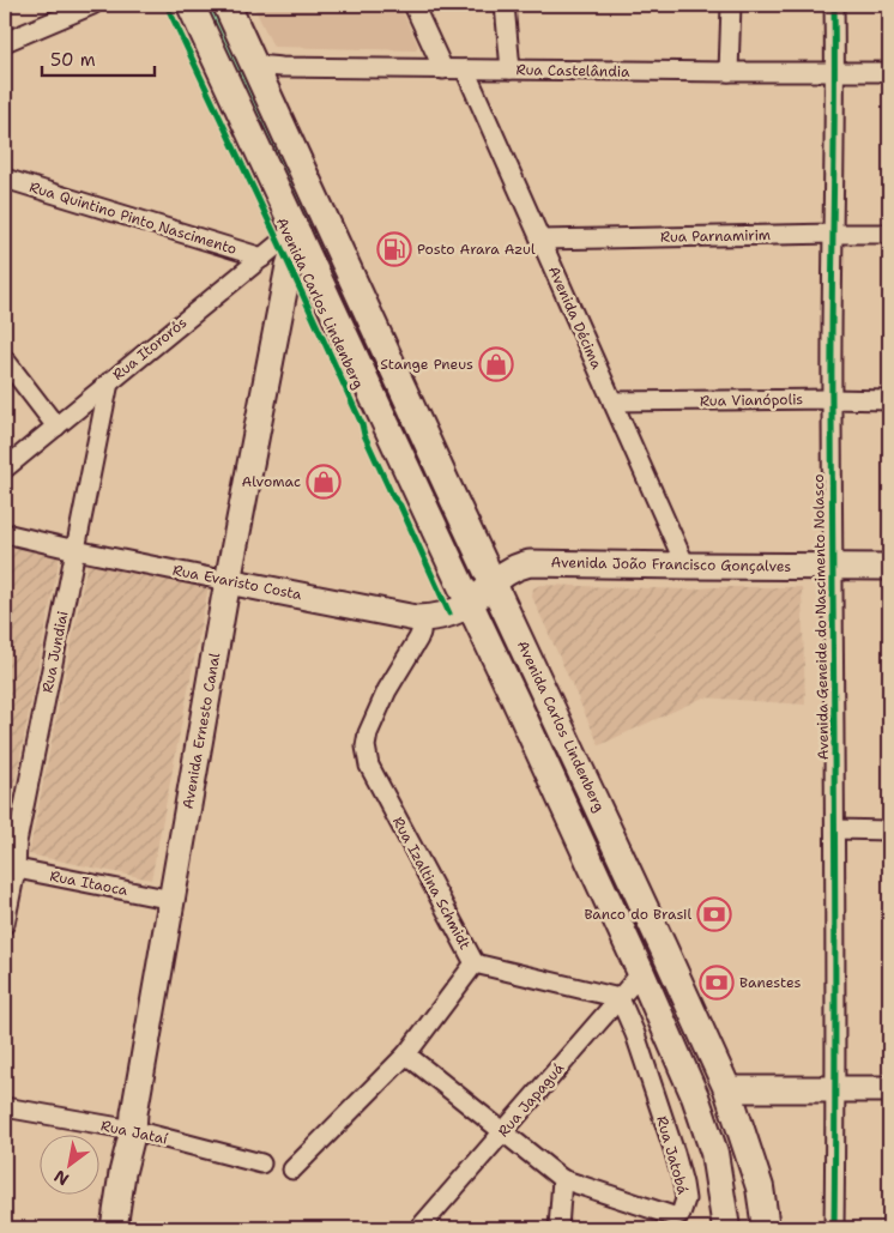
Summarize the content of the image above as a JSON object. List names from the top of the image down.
{
  "streets": {
    "main road": ["Avenida Carlos Lindenberg"],
    "street": [
      "Rua Castelândia",
      "Rua Quintino Pinto Nascimento",
      "Rua Parnamirim",
      "Avenida Décima",
      "Rua Itororós",
      "Rua Vianópolis",
      "Avenida João Francisco Gonçalves",
      "Rua Evaristo Costa",
      "Avenida Geneide do Nascimento Nolasco",
      "Rua Jundiai",
      "Avenida Ernesto Canal",
      "Rua Itaoca",
      "Rua Izaltina Schmidt",
      "Rua Japaguá",
      "Rua Jataí",
      "Rua Jatobá"
    ]
  },
  "crossings": [
    ["Rua Castelândia", "Avenida Carlos Lindenberg"],
    ["Rua Castelândia", "Avenida Décima"],
    ["Rua Castelândia", "Avenida Geneide do Nascimento Nolasco"],
    ["Rua Quintino Pinto Nascimento", "Rua Itororós"],
    ["Rua Parnamirim", "Avenida Décima"],
    ["Rua Parnamirim", "Avenida Geneide do Nascimento Nolasco"],
    ["Avenida Carlos Lindenberg", "Rua Itororós"],
    ["Avenida Carlos Lindenberg", "Avenida João Francisco Gonçalves"],
    ["Avenida Carlos Lindenberg", "Rua Evaristo Costa"],
    ["Avenida Carlos Lindenberg", "Avenida Ernesto Canal"],
    ["Avenida Carlos Lindenberg", "Rua Japaguá"],
    ["Avenida Décima", "Rua Vianópolis"],
    ["Avenida Décima", "Avenida João Francisco Gonçalves"],
    ["Rua Itororós", "Rua Jundiai"],
    ["Rua Itororós", "Avenida Ernesto Canal"],
    ["Rua Vianópolis", "Avenida Geneide do Nascimento Nolasco"],
    ["Avenida João Francisco Gonçalves", "Rua Evaristo Costa"],
    ["Avenida João Francisco Gonçalves", "Avenida Geneide do Nascimento Nolasco"],
    ["Rua Evaristo Costa", "Rua Jundiai"],
    ["Rua Evaristo Costa", "Avenida Ernesto Canal"],
    ["Rua Evaristo Costa", "Rua Izaltina Schmidt"],
    ["Rua Jundiai", "Rua Itaoca"],
    ["Avenida Ernesto Canal", "Rua Itaoca"],
    ["Avenida Ernesto Canal", "Rua Jataí"],
    ["Rua Izaltina Schmidt", "Rua Jatobá"],
    ["Rua Japaguá", "Rua Jatobá"]
  ],
  "places": {
    "fuel station": ["Posto Arara Azul"],
    "shop": ["Stange Pneus", "Alvomac"],
    "bank": ["Banco do Brasil", "Banestes"]
  },
  "scale_bar": "50 m",
  "north": "bottom left"
}
